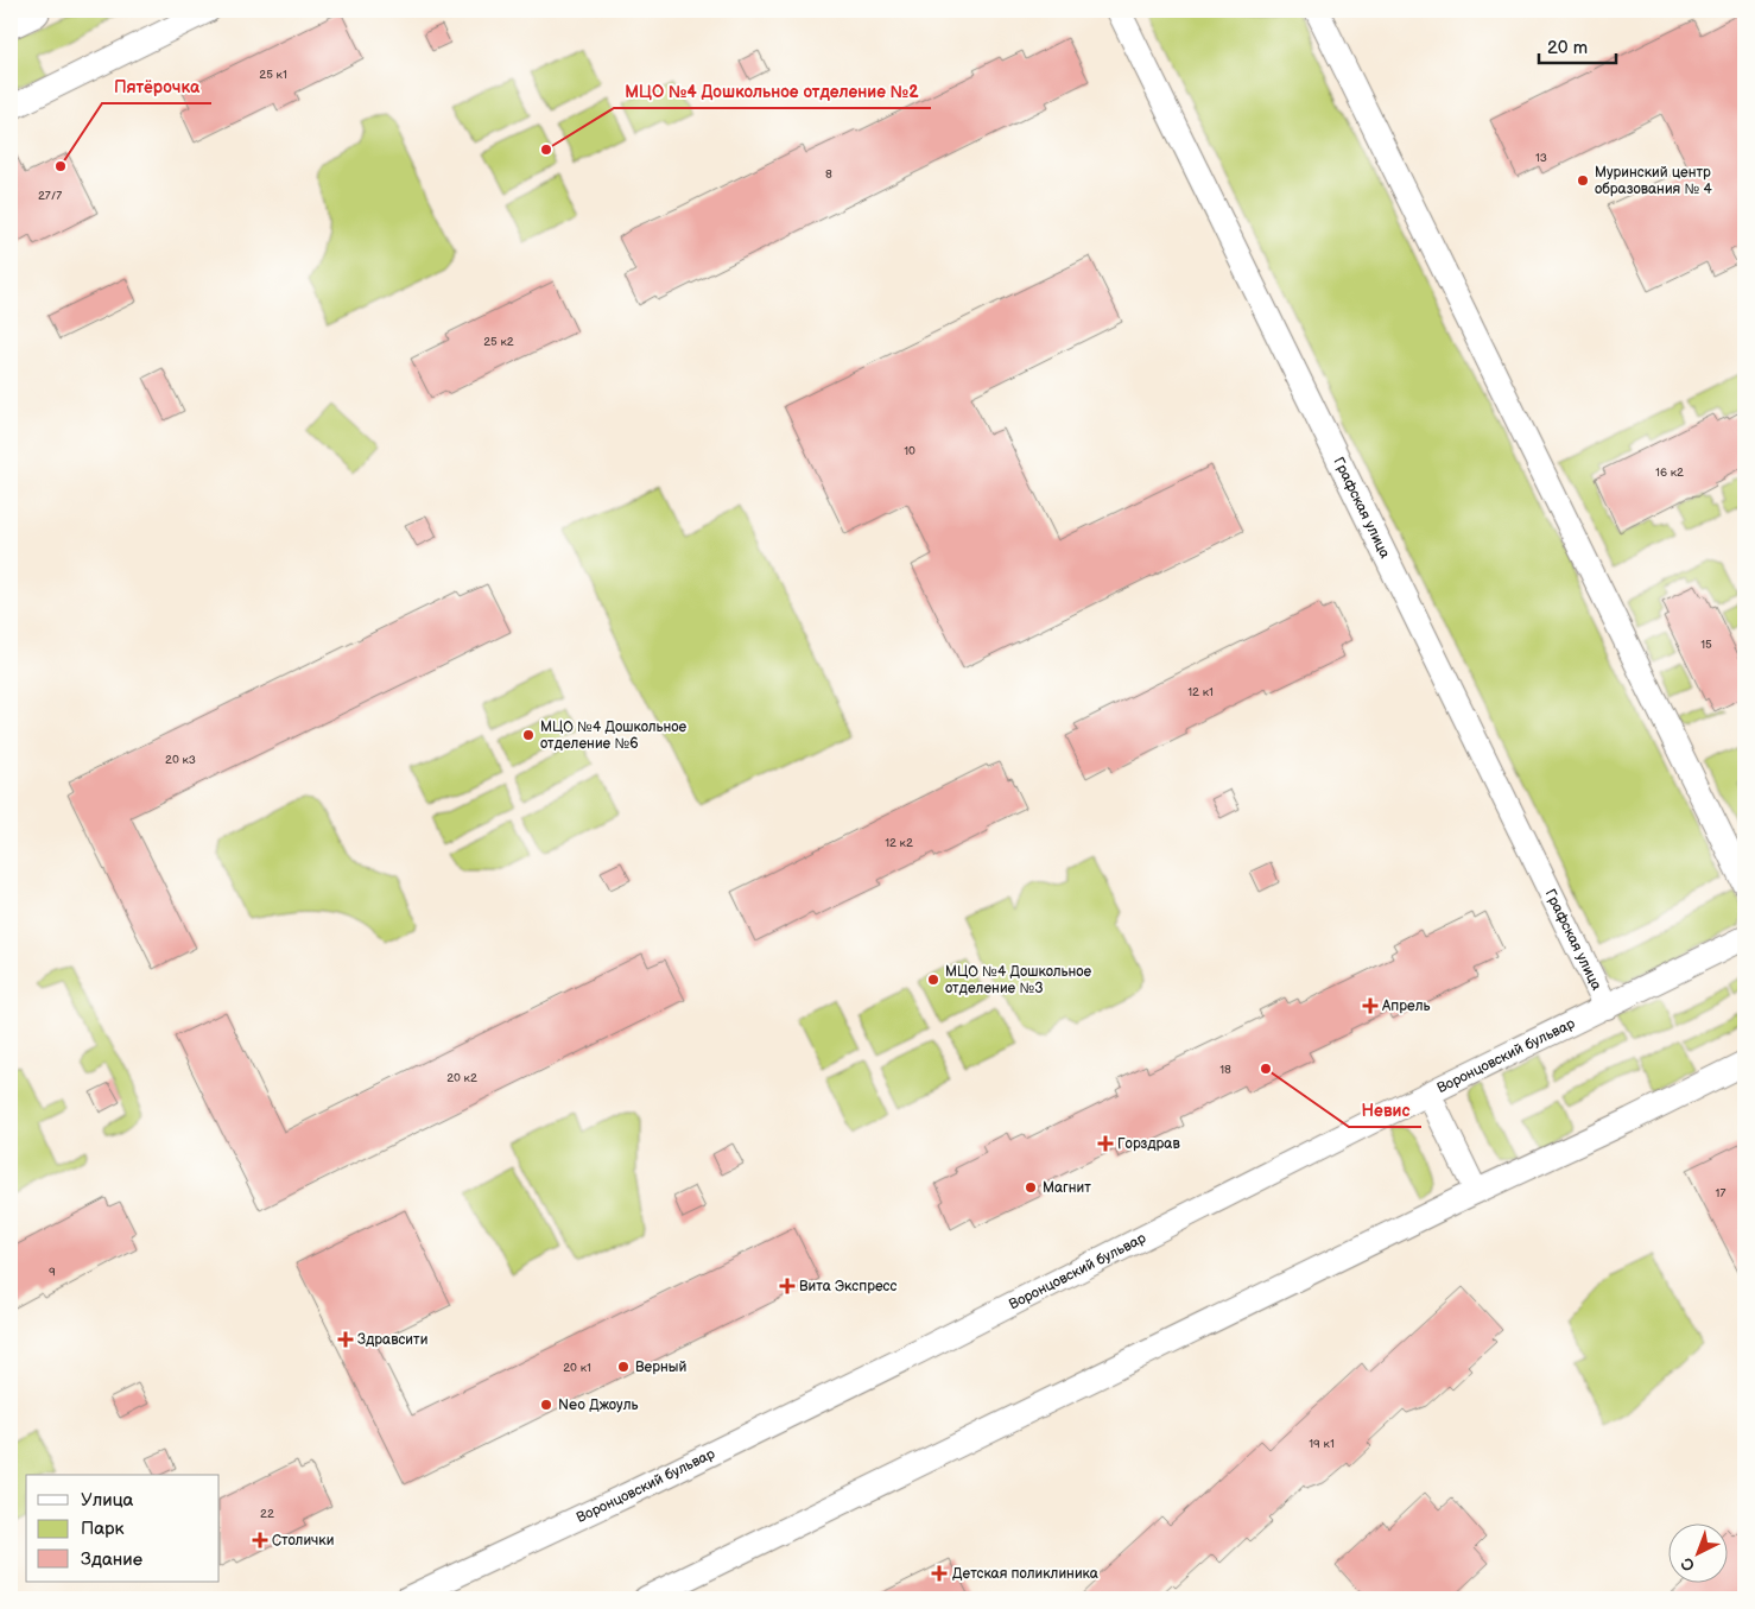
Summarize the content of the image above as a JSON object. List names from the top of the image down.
{
  "streets": {
    "street": ["Графская улица", "Воронцовский бульвар"]
  },
  "crossings": [
    ["Графская улица", "Воронцовский бульвар"]
  ],
  "places": {
    "other": [
      "МЦО №4 Дошкольное отделение №2",
      "Пятёрочка",
      "Муринский центр образования № 4",
      "МЦО №4 Дошкольное отделение №6",
      "МЦО №4 Дошкольное отделение №3",
      "Невис",
      "Магнит",
      "Верный",
      "Neo Джоуль"
    ],
    "health": [
      "Апрель",
      "Горздрав",
      "Вита Экспресс",
      "Здравсити",
      "Столички",
      "Детская поликлиника"
    ]
  },
  "house_numbers": [
    "25 к1",
    "13",
    "8",
    "27/7",
    "25 к2",
    "10",
    "16 к2",
    "15",
    "12 к1",
    "20 к3",
    "12 к2",
    "18",
    "20 к2",
    "17",
    "9",
    "20 к1",
    "19 к1",
    "22"
  ],
  "legend": ["Улица", "Парк", "Здание"],
  "scale_bar": "20 m",
  "north": "bottom left"
}
